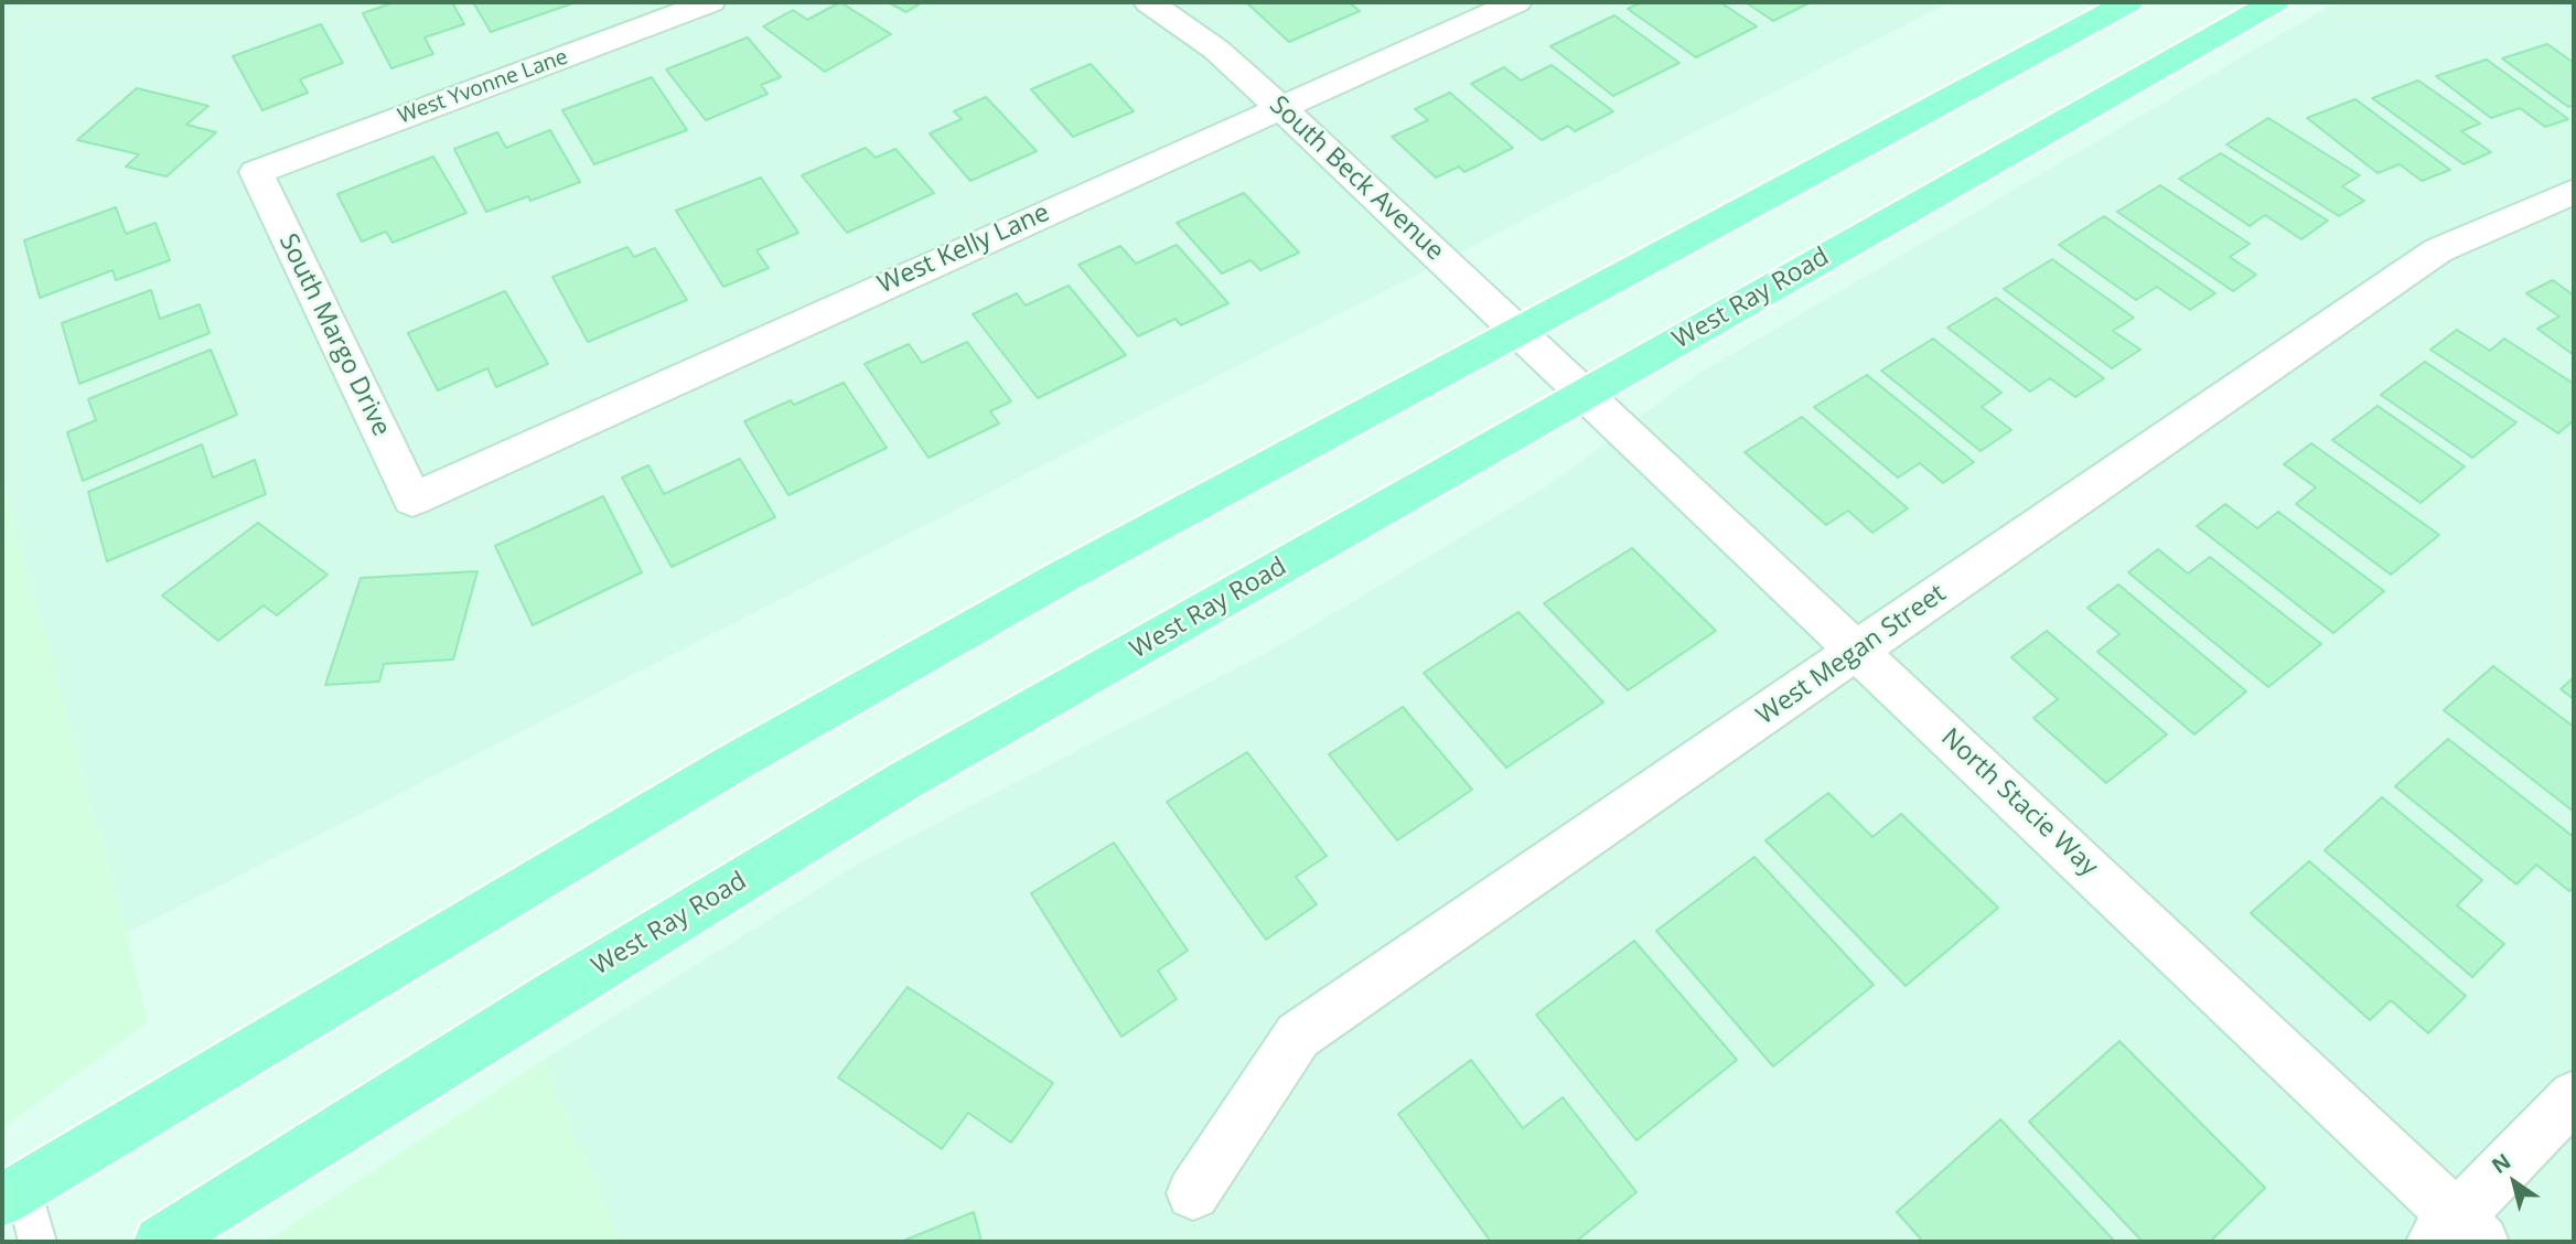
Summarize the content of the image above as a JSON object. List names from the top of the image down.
{
  "streets": {
    "main road": ["West Ray Road"],
    "street": [
      "West Yvonne Lane",
      "South Beck Avenue",
      "West Kelly Lane",
      "South Margo Drive",
      "West Megan Street",
      "North Stacie Way"
    ]
  },
  "crossings": [
    ["West Yvonne Lane", "South Margo Drive"],
    ["South Beck Avenue", "West Kelly Lane"],
    ["South Beck Avenue", "West Ray Road"],
    ["South Beck Avenue", "North Stacie Way"],
    ["West Kelly Lane", "South Margo Drive"],
    ["West Ray Road", "North Stacie Way"],
    ["West Megan Street", "North Stacie Way"]
  ],
  "north": "top left"
}
